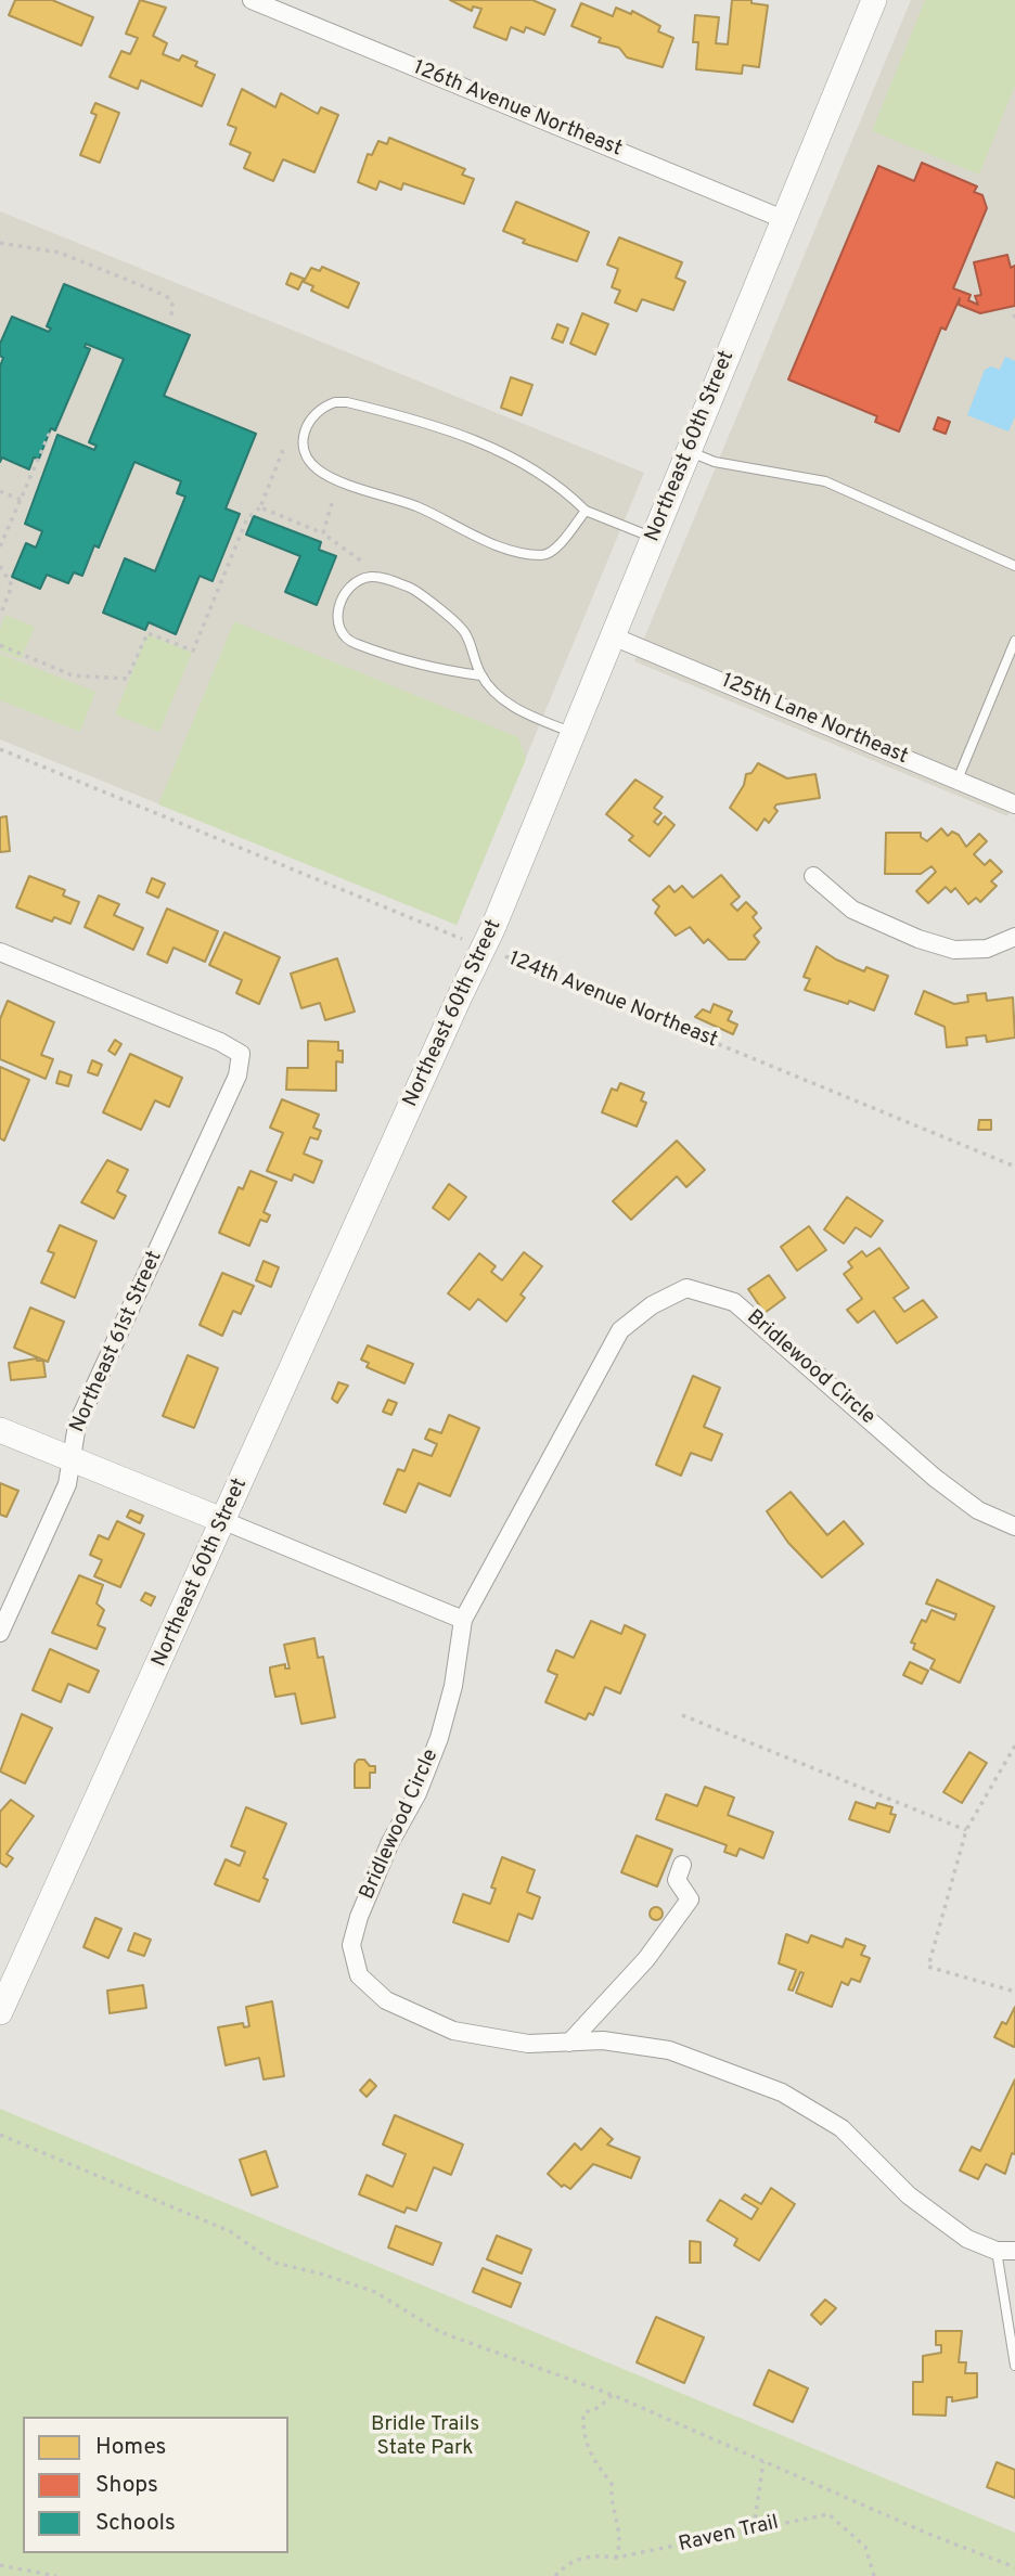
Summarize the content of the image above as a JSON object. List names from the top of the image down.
{
  "streets": {
    "street": [
      "126th Avenue Northeast",
      "Northeast 60th Street",
      "125th Lane Northeast",
      "Northeast 61st Street",
      "Bridlewood Circle"
    ],
    "path": ["124th Avenue Northeast", "Raven Trail"]
  },
  "crossings": [
    ["126th Avenue Northeast", "Northeast 60th Street"],
    ["Northeast 60th Street", "125th Lane Northeast"],
    ["Northeast 60th Street", "124th Avenue Northeast"]
  ],
  "parks": ["Bridle Trails State Park"],
  "legend": ["Homes", "Shops", "Schools"]
}
